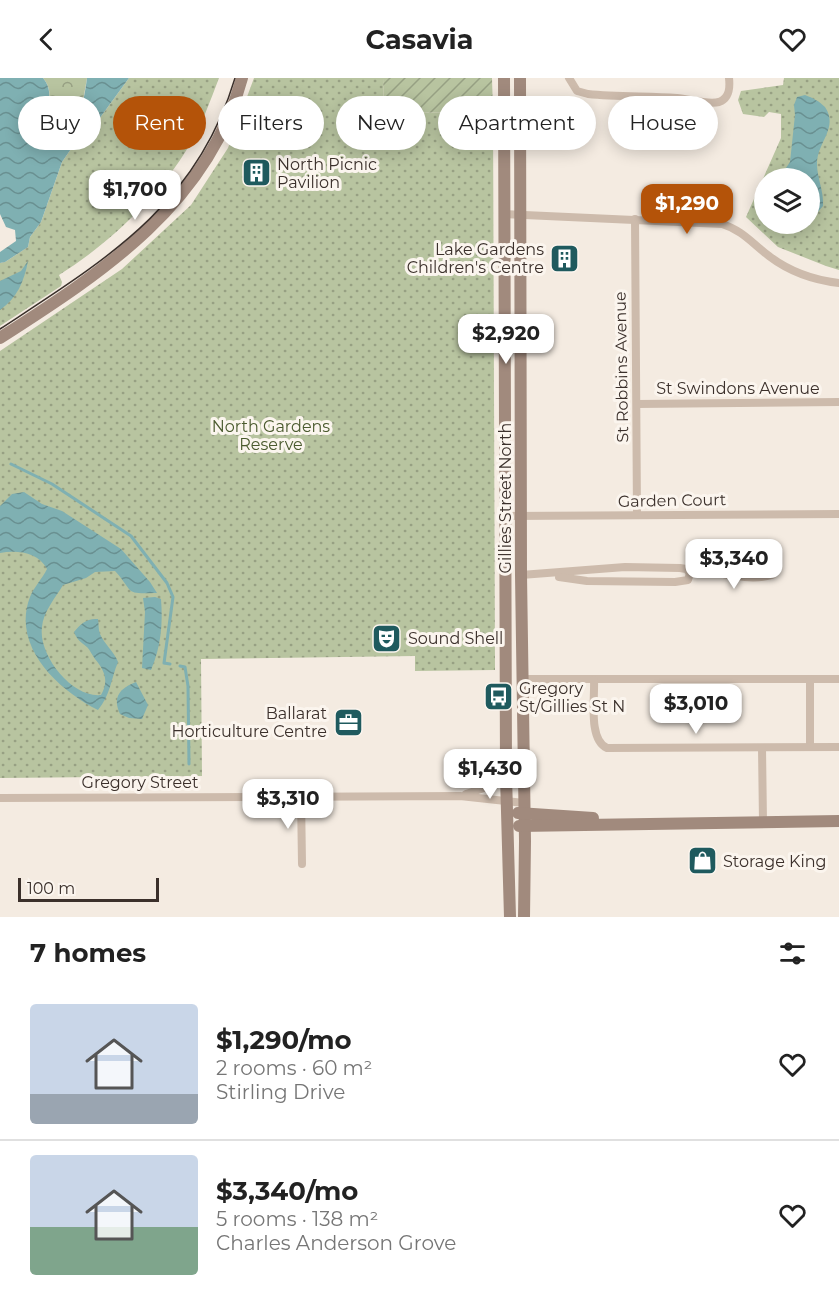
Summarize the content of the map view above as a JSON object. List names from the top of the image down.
{
  "streets": {
    "main road": ["Gillies Street North"],
    "street": [
      "St Robbins Avenue",
      "St Swindons Avenue",
      "Garden Court",
      "Gregory Street"
    ]
  },
  "crossings": [
    ["St Robbins Avenue", "St Swindons Avenue"],
    ["St Robbins Avenue", "Garden Court"],
    ["Gillies Street North", "Garden Court"],
    ["Gillies Street North", "Gregory Street"]
  ],
  "parks": ["North Gardens Reserve"],
  "places": {
    "building": ["North Picnic Pavilion", "Lake Gardens Children's Centre"],
    "theatre": ["Sound Shell"],
    "bus stop": ["Gregory St/Gillies St N"],
    "office": ["Ballarat Horticulture Centre"],
    "shop": ["Storage King"]
  },
  "scale_bar": "100 m",
  "page": {
    "header": "Casavia",
    "chip": [
      "Buy",
      "Rent",
      "Filters",
      "New",
      "Apartment",
      "House"
    ],
    "price": [
      "$1,700",
      "$1,290",
      "$2,920",
      "$3,340",
      "$3,010",
      "$1,430",
      "$3,310"
    ],
    "scale": "100 m",
    "heading": "7 homes",
    "list": [
      {
        "name": "$1,290/mo",
        "note": "2 rooms · 60 m² · Stirling Drive"
      },
      {
        "name": "$3,340/mo",
        "note": "5 rooms · 138 m² · Charles Anderson Grove"
      }
    ]
  }
}
